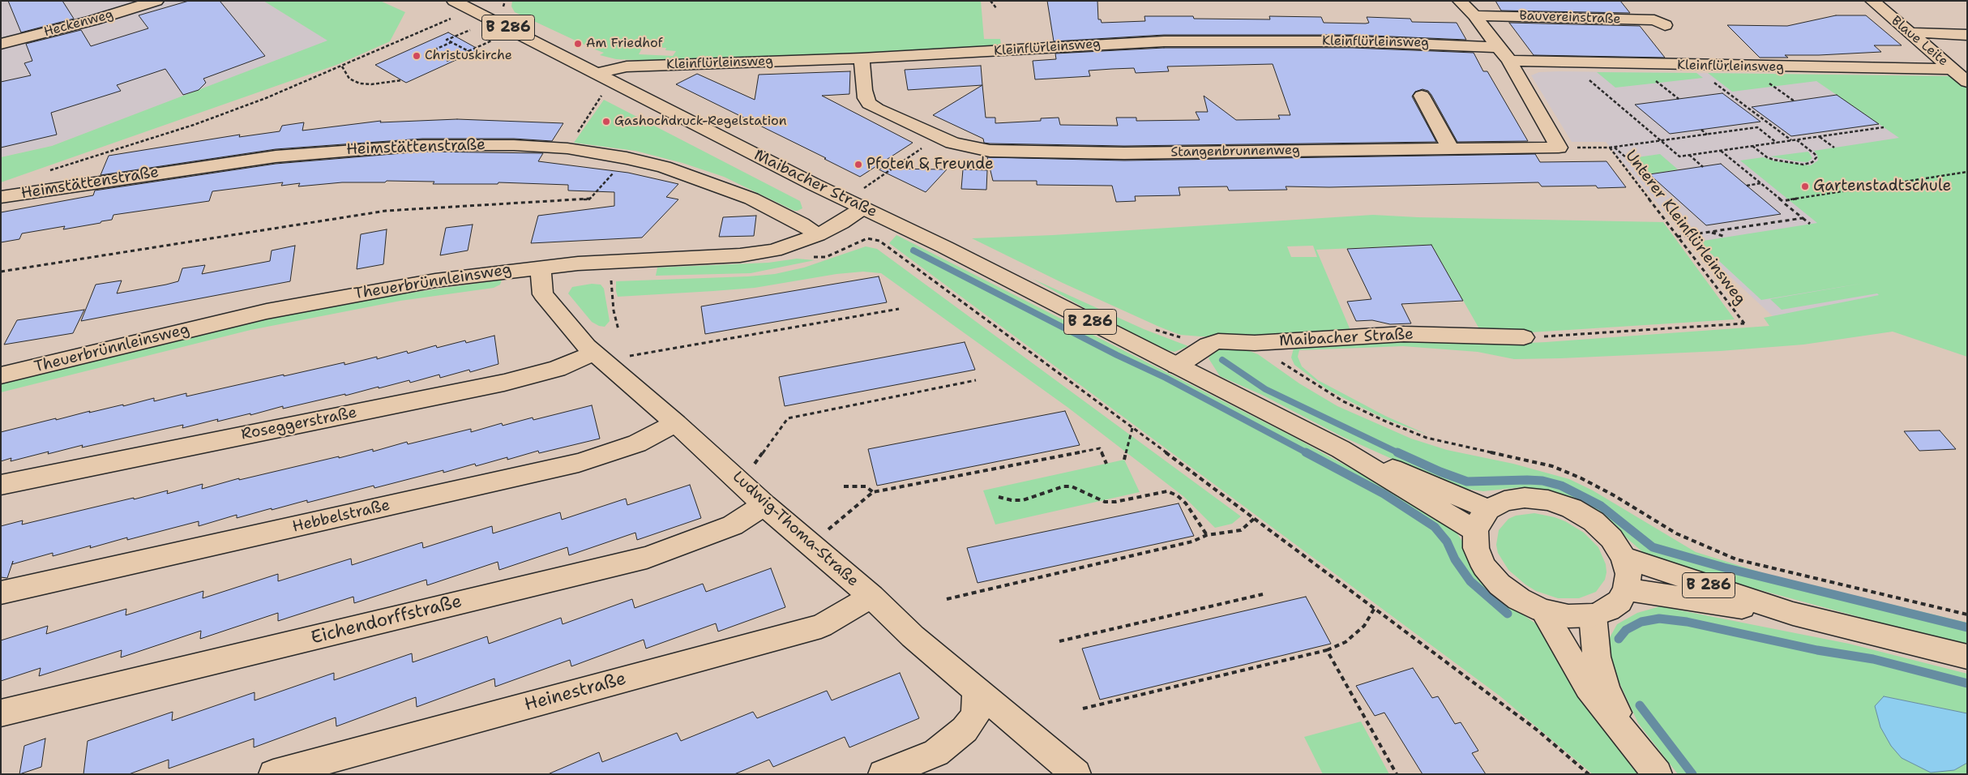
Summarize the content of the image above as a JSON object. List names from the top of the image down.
{
  "streets": {
    "street": [
      "Bauvereinstraße",
      "Heckenweg",
      "B 286",
      "Blaue Leite",
      "Kleinflürleinsweg",
      "Heimstättenstraße",
      "Stangenbrunnenweg",
      "Maibacher Straße",
      "Theuerbrünnleinsweg",
      "Roseggerstraße",
      "Hebbelstraße",
      "Ludwig-Thoma-Straße",
      "Eichendorffstraße",
      "Heinestraße"
    ],
    "path": ["Unterer Kleinflürleinsweg"]
  },
  "crossings": [
    ["B 286", "Maibacher Straße"],
    ["Blaue Leite", "Kleinflürleinsweg"],
    ["Kleinflürleinsweg", "Stangenbrunnenweg"],
    ["Kleinflürleinsweg", "Maibacher Straße"],
    ["Heimstättenstraße", "Theuerbrünnleinsweg"],
    ["Stangenbrunnenweg", "Unterer Kleinflürleinsweg"],
    ["Maibacher Straße", "Unterer Kleinflürleinsweg"],
    ["Maibacher Straße", "Theuerbrünnleinsweg"],
    ["Theuerbrünnleinsweg", "Ludwig-Thoma-Straße"],
    ["Roseggerstraße", "Ludwig-Thoma-Straße"],
    ["Hebbelstraße", "Ludwig-Thoma-Straße"],
    ["Ludwig-Thoma-Straße", "Eichendorffstraße"],
    ["Ludwig-Thoma-Straße", "Heinestraße"]
  ],
  "places": [
    "Am Friedhof",
    "Christuskirche",
    "Gashochdruck-Regelstation",
    "Pfoten & Freunde",
    "Gartenstadtschule"
  ]
}
